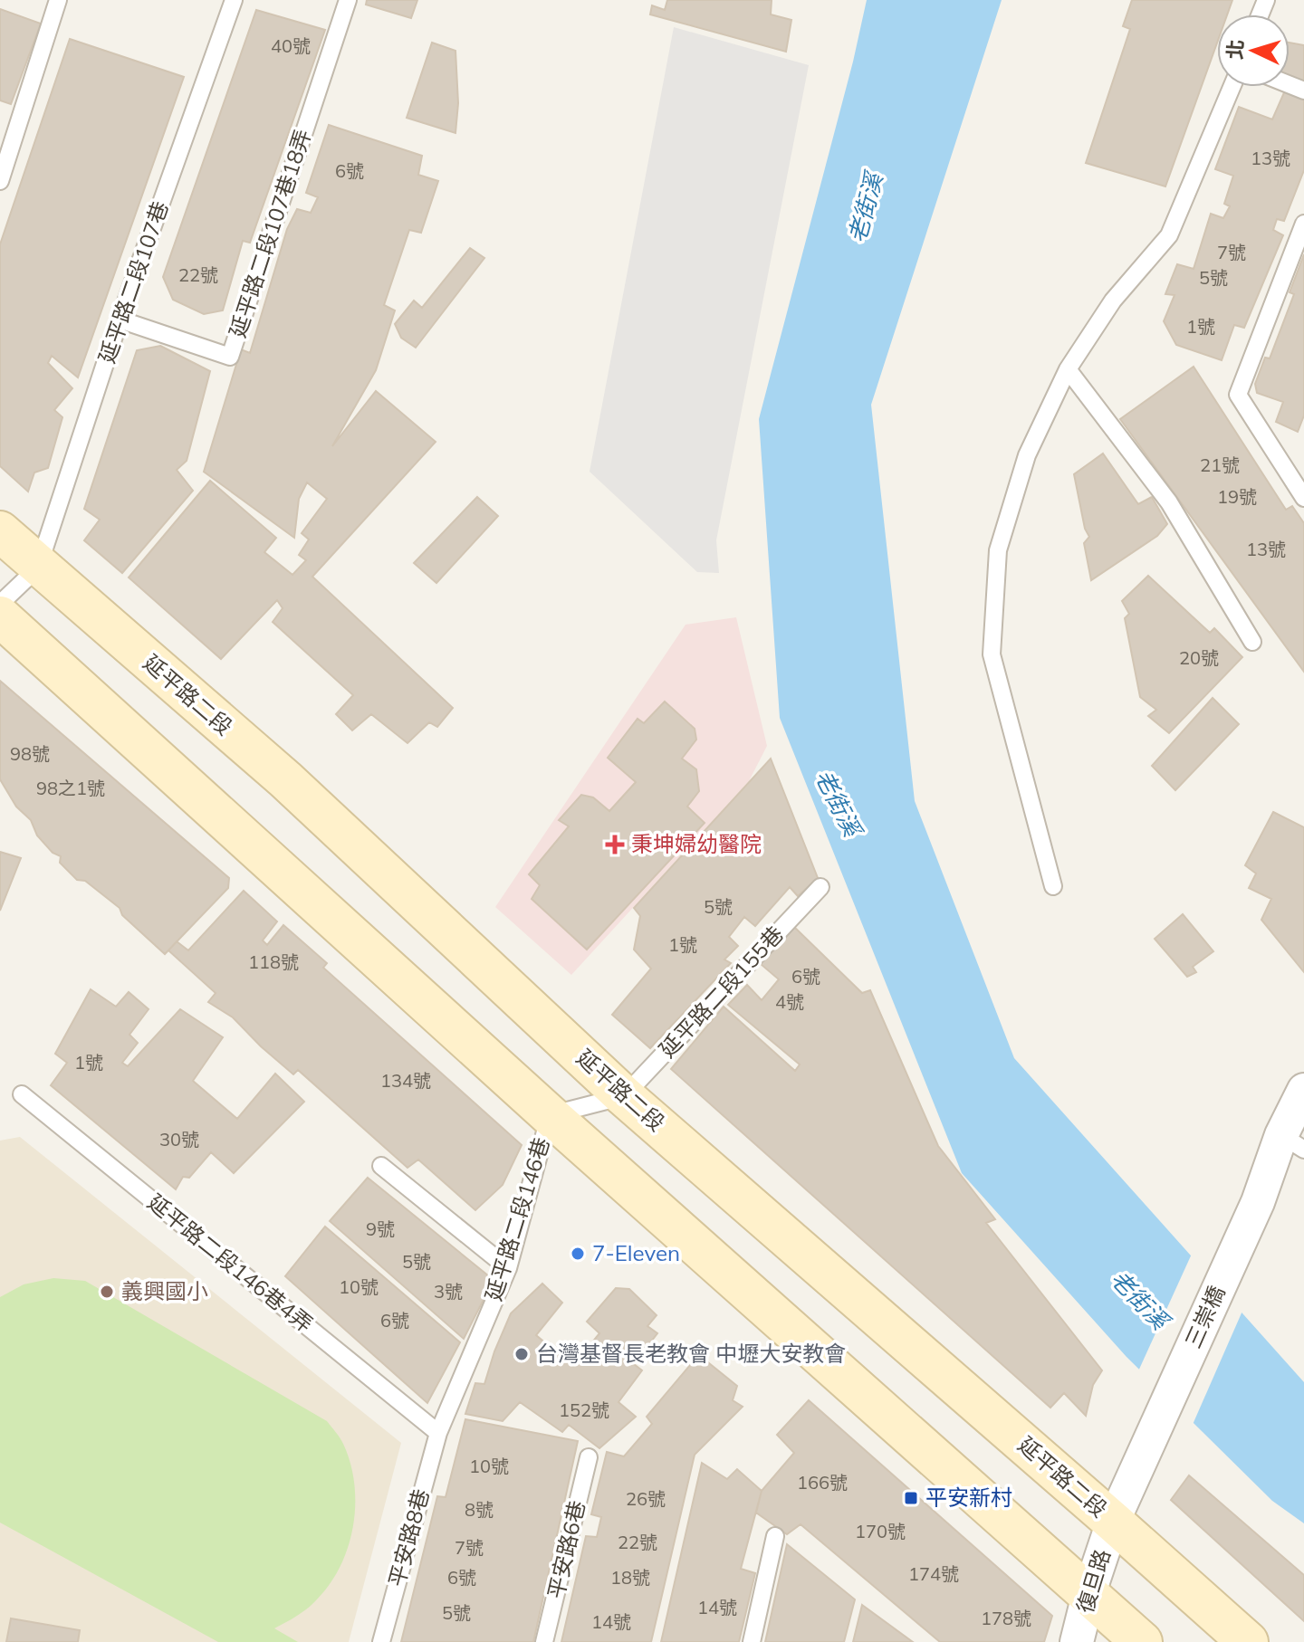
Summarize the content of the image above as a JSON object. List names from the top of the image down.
{
  "streets": {
    "main road": ["延平路二段"],
    "street": ["三崇橋", "復旦路"],
    "lane": [
      "延平路二段107巷18弄",
      "延平路二段107巷",
      "延平路二段155巷",
      "延平路二段146巷",
      "延平路二段146巷4弄",
      "平安路8巷",
      "平安路6巷"
    ]
  },
  "crossings": [
    ["延平路二段107巷18弄", "延平路二段107巷"],
    ["延平路二段107巷", "延平路二段"],
    ["延平路二段", "延平路二段155巷"],
    ["延平路二段", "延平路二段146巷"],
    ["延平路二段", "三崇橋"],
    ["延平路二段", "復旦路"],
    ["延平路二段155巷", "延平路二段146巷"],
    ["延平路二段146巷", "延平路二段146巷4弄"],
    ["延平路二段146巷", "平安路8巷"],
    ["延平路二段146巷4弄", "平安路8巷"],
    ["三崇橋", "復旦路"]
  ],
  "water": ["老街溪"],
  "places": {
    "health": ["秉坤婦幼醫院"],
    "other": ["7-Eleven", "義興國小", "台灣基督長老教會 中壢大安教會"],
    "transit": ["平安新村"]
  },
  "house_numbers": [
    "40號",
    "13號",
    "6號",
    "7號",
    "22號",
    "5號",
    "1號",
    "21號",
    "19號",
    "13號",
    "20號",
    "98號",
    "98之1號",
    "5號",
    "1號",
    "118號",
    "6號",
    "4號",
    "1號",
    "134號",
    "30號",
    "9號",
    "5號",
    "10號",
    "3號",
    "6號",
    "152號",
    "10號",
    "166號",
    "26號",
    "8號",
    "170號",
    "22號",
    "7號",
    "174號",
    "6號",
    "18號",
    "14號",
    "5號",
    "178號",
    "14號"
  ],
  "north": "left"
}
